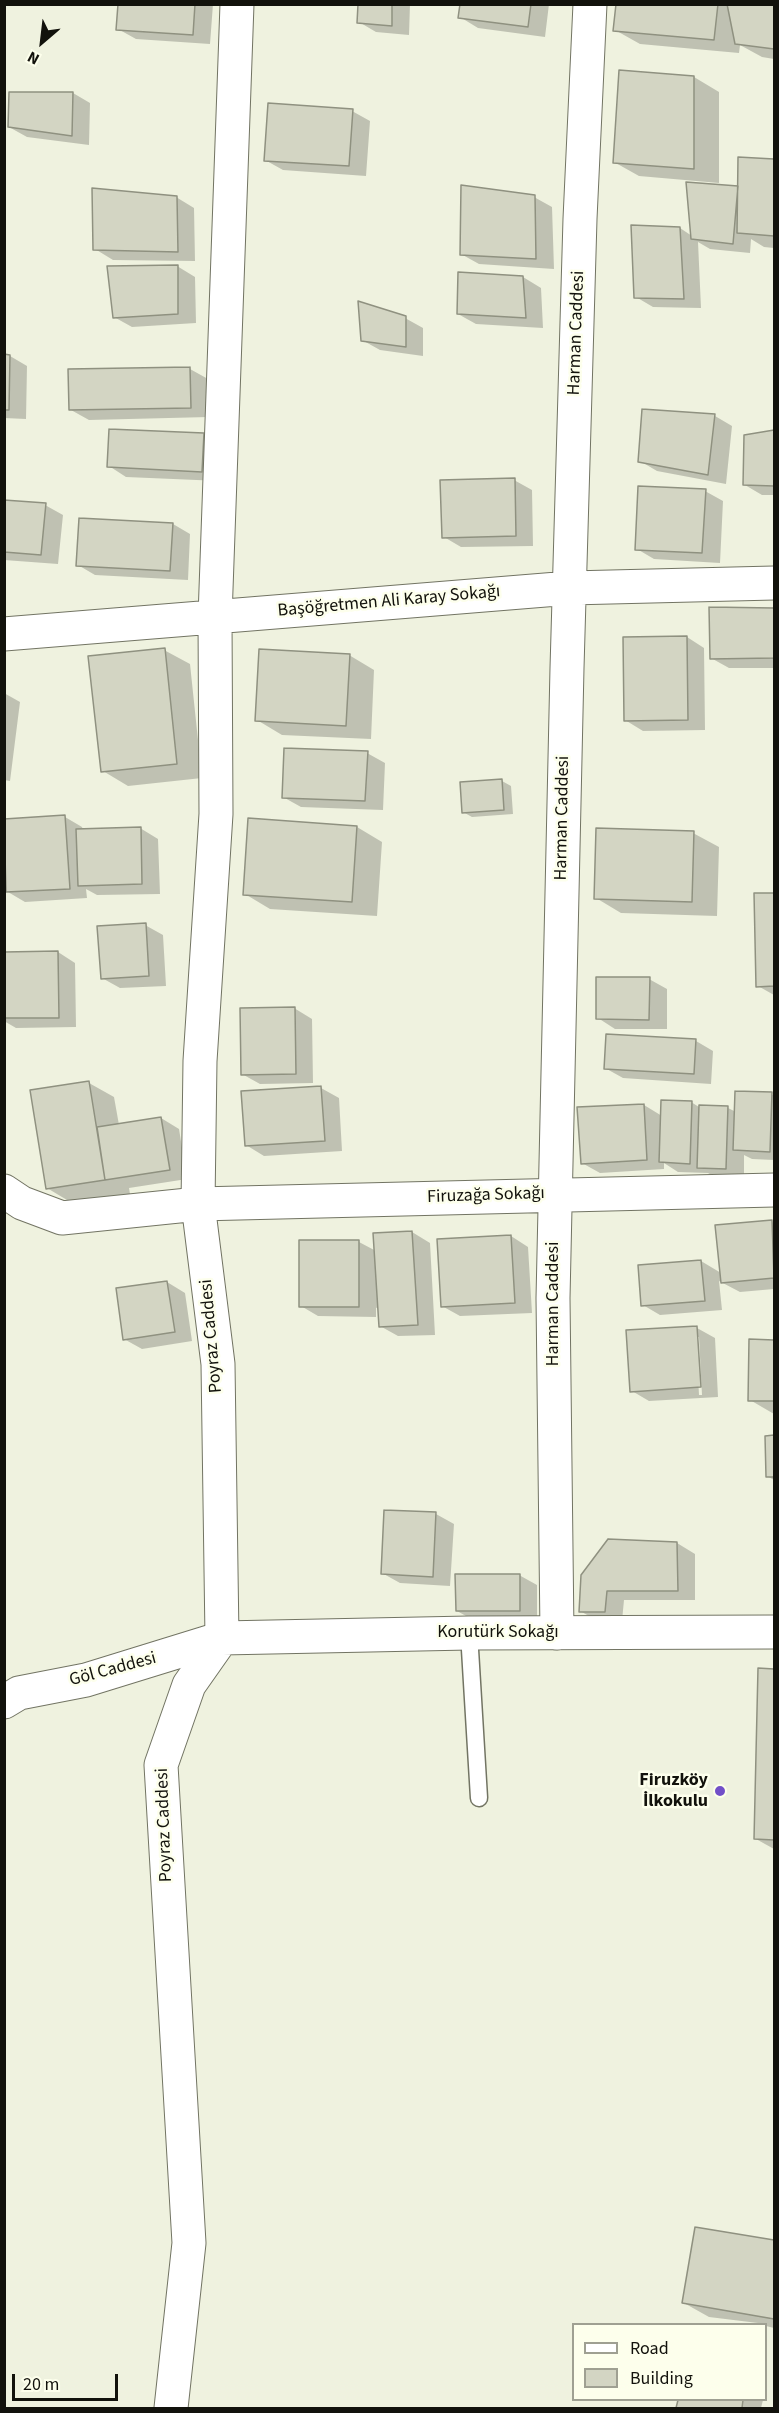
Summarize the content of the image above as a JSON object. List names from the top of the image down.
{
  "streets": {
    "street": [
      "Harman Caddesi",
      "Başöğretmen Ali Karay Sokağı",
      "Firuzağa Sokağı",
      "Poyraz Caddesi",
      "Korutürk Sokağı",
      "Göl Caddesi"
    ]
  },
  "crossings": [
    ["Harman Caddesi", "Başöğretmen Ali Karay Sokağı"],
    ["Harman Caddesi", "Firuzağa Sokağı"],
    ["Harman Caddesi", "Korutürk Sokağı"],
    ["Başöğretmen Ali Karay Sokağı", "Poyraz Caddesi"],
    ["Firuzağa Sokağı", "Poyraz Caddesi"],
    ["Poyraz Caddesi", "Korutürk Sokağı"],
    ["Poyraz Caddesi", "Göl Caddesi"],
    ["Korutürk Sokağı", "Göl Caddesi"]
  ],
  "places": ["Firuzköy İlkokulu"],
  "legend": ["Road", "Building"],
  "scale_bar": "20 m",
  "north": "bottom left"
}
